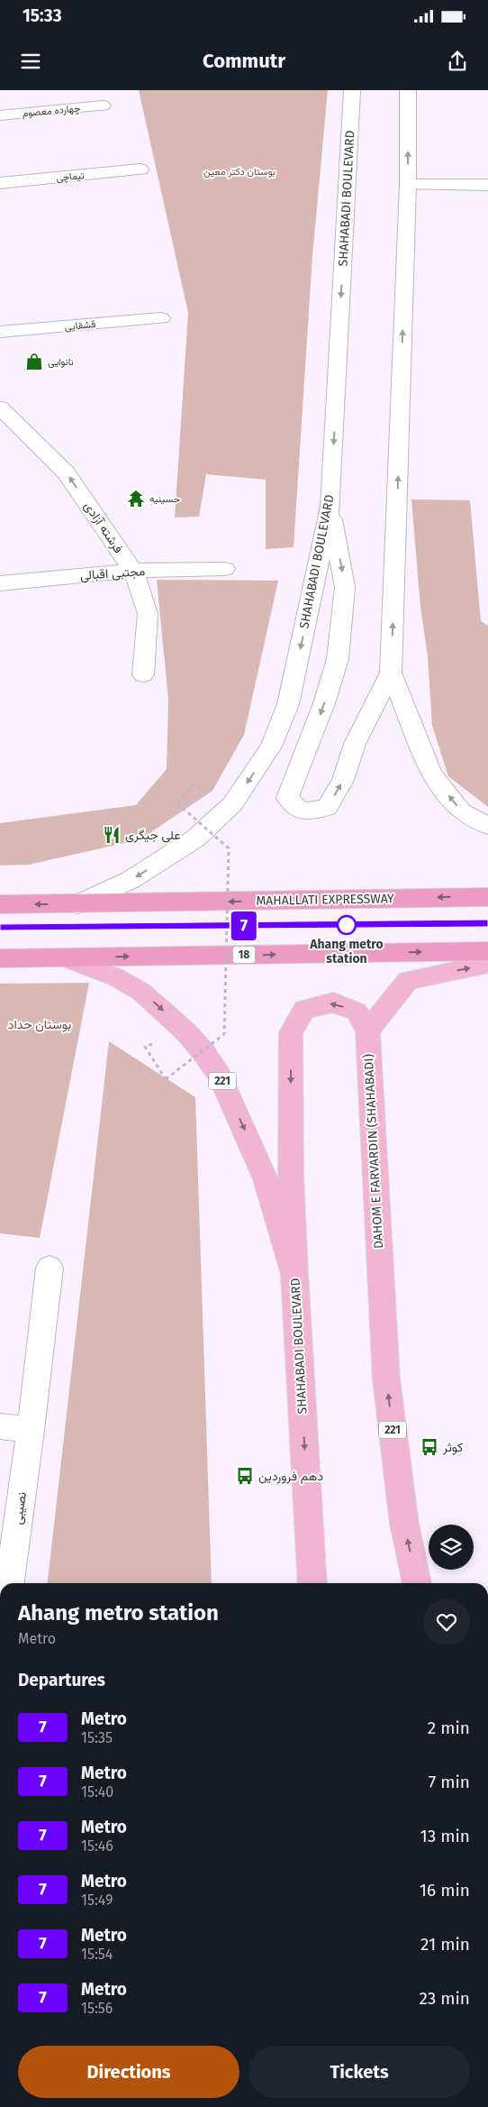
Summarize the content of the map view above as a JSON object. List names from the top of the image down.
{
  "streets": {
    "highway": ["MAHALLATI EXPRESSWAY", "18"],
    "main road": [
      "چهارده معصوم",
      "تیماچی",
      "SHAHABADI BOULEVARD",
      "قشقایی",
      "فرشته آزادی",
      "مجتبی اقبالی",
      "221",
      "DAHOM E FARVARDIN (SHAHABADI)",
      "نصیبی"
    ]
  },
  "crossings": [
    ["SHAHABADI BOULEVARD", "MAHALLATI EXPRESSWAY"],
    ["SHAHABADI BOULEVARD", "18"],
    ["SHAHABADI BOULEVARD", "221"],
    ["فرشته آزادی", "مجتبی اقبالی"],
    ["221", "DAHOM E FARVARDIN (SHAHABADI)"]
  ],
  "one_way": ["فرشته آزادی", "DAHOM E FARVARDIN (SHAHABADI)"],
  "parks": ["بوستان دکتر معین", "بوستان حداد"],
  "places": {
    "shop": ["نانوایی"],
    "temple": ["حسینیه"],
    "restaurant": ["علی جیگری"],
    "other": ["Ahang metro station"],
    "bus stop": ["کوثر", "دهم فروردین"]
  },
  "lines": ["metro line 7"],
  "page": {
    "status": "15:33",
    "header": "Commutr",
    "on_map": "7",
    "heading": [
      ["Ahang metro station", "Metro"],
      "Departures"
    ],
    "list": [
      {
        "mark": "7",
        "name": "Metro",
        "note": "15:35",
        "value": "2 min"
      },
      {
        "mark": "7",
        "name": "Metro",
        "note": "15:40",
        "value": "7 min"
      },
      {
        "mark": "7",
        "name": "Metro",
        "note": "15:46",
        "value": "13 min"
      },
      {
        "mark": "7",
        "name": "Metro",
        "note": "15:49",
        "value": "16 min"
      },
      {
        "mark": "7",
        "name": "Metro",
        "note": "15:54",
        "value": "21 min"
      },
      {
        "mark": "7",
        "name": "Metro",
        "note": "15:56",
        "value": "23 min"
      }
    ],
    "buttons": ["Directions", "Tickets"]
  }
}
